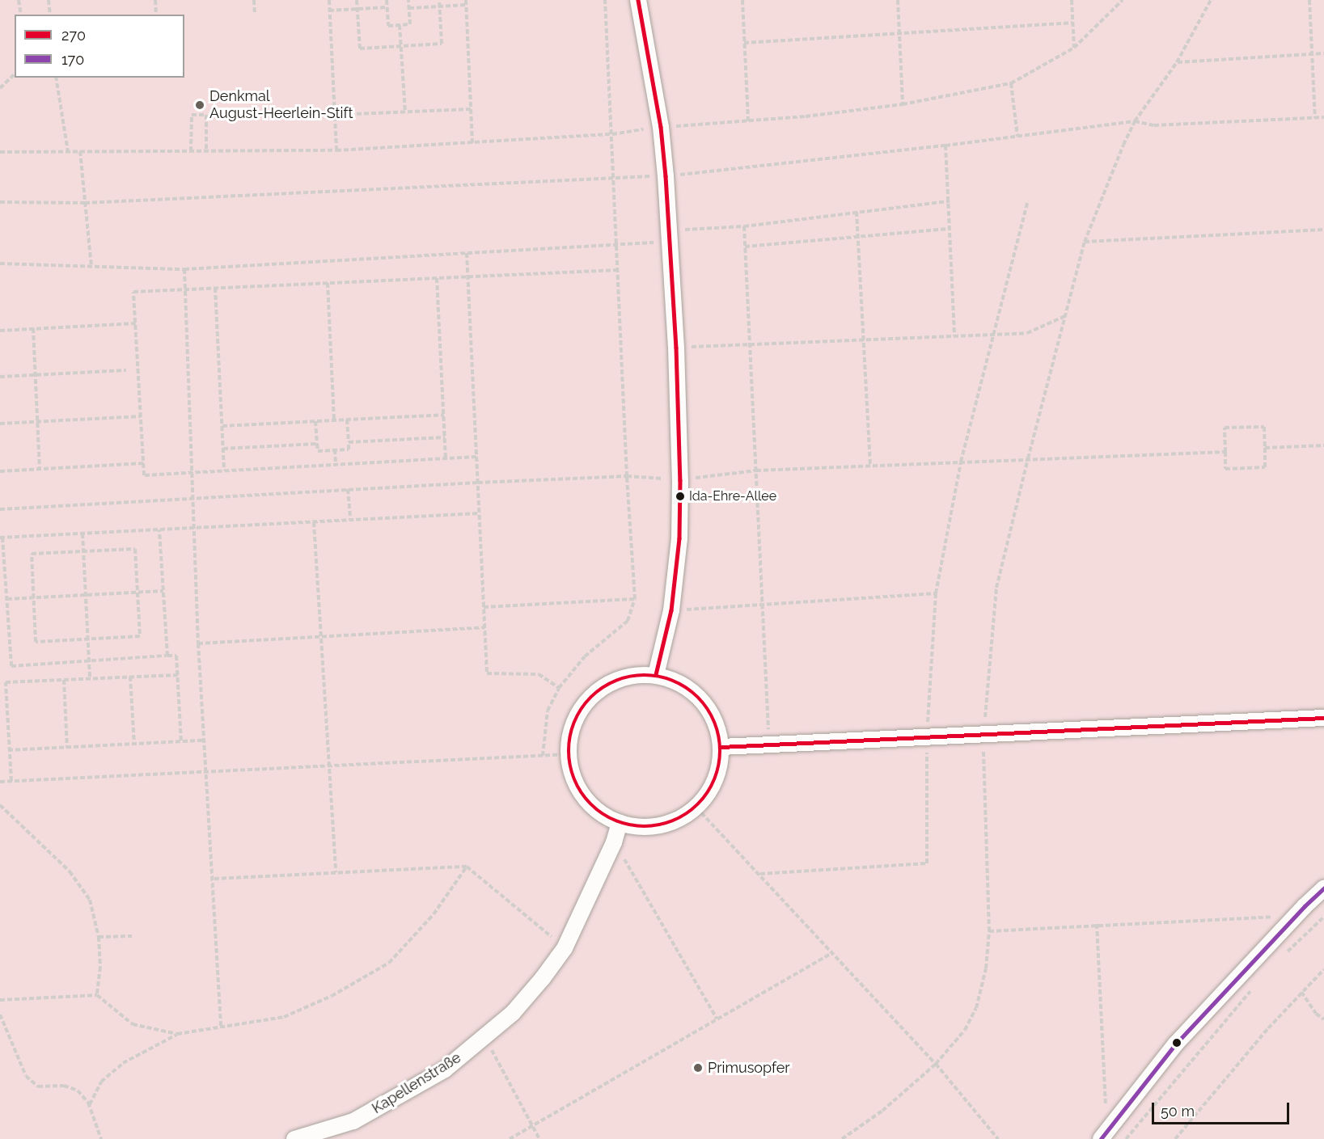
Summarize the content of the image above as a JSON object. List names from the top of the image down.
{
  "streets": {
    "street": ["Kapellenstraße"]
  },
  "places": ["Denkmal August-Heerlein-Stift", "Ida-Ehre-Allee", "Primusopfer"],
  "lines": ["transit line 270", "transit line 170"],
  "legend": ["270", "170"],
  "scale_bar": "50 m"
}
